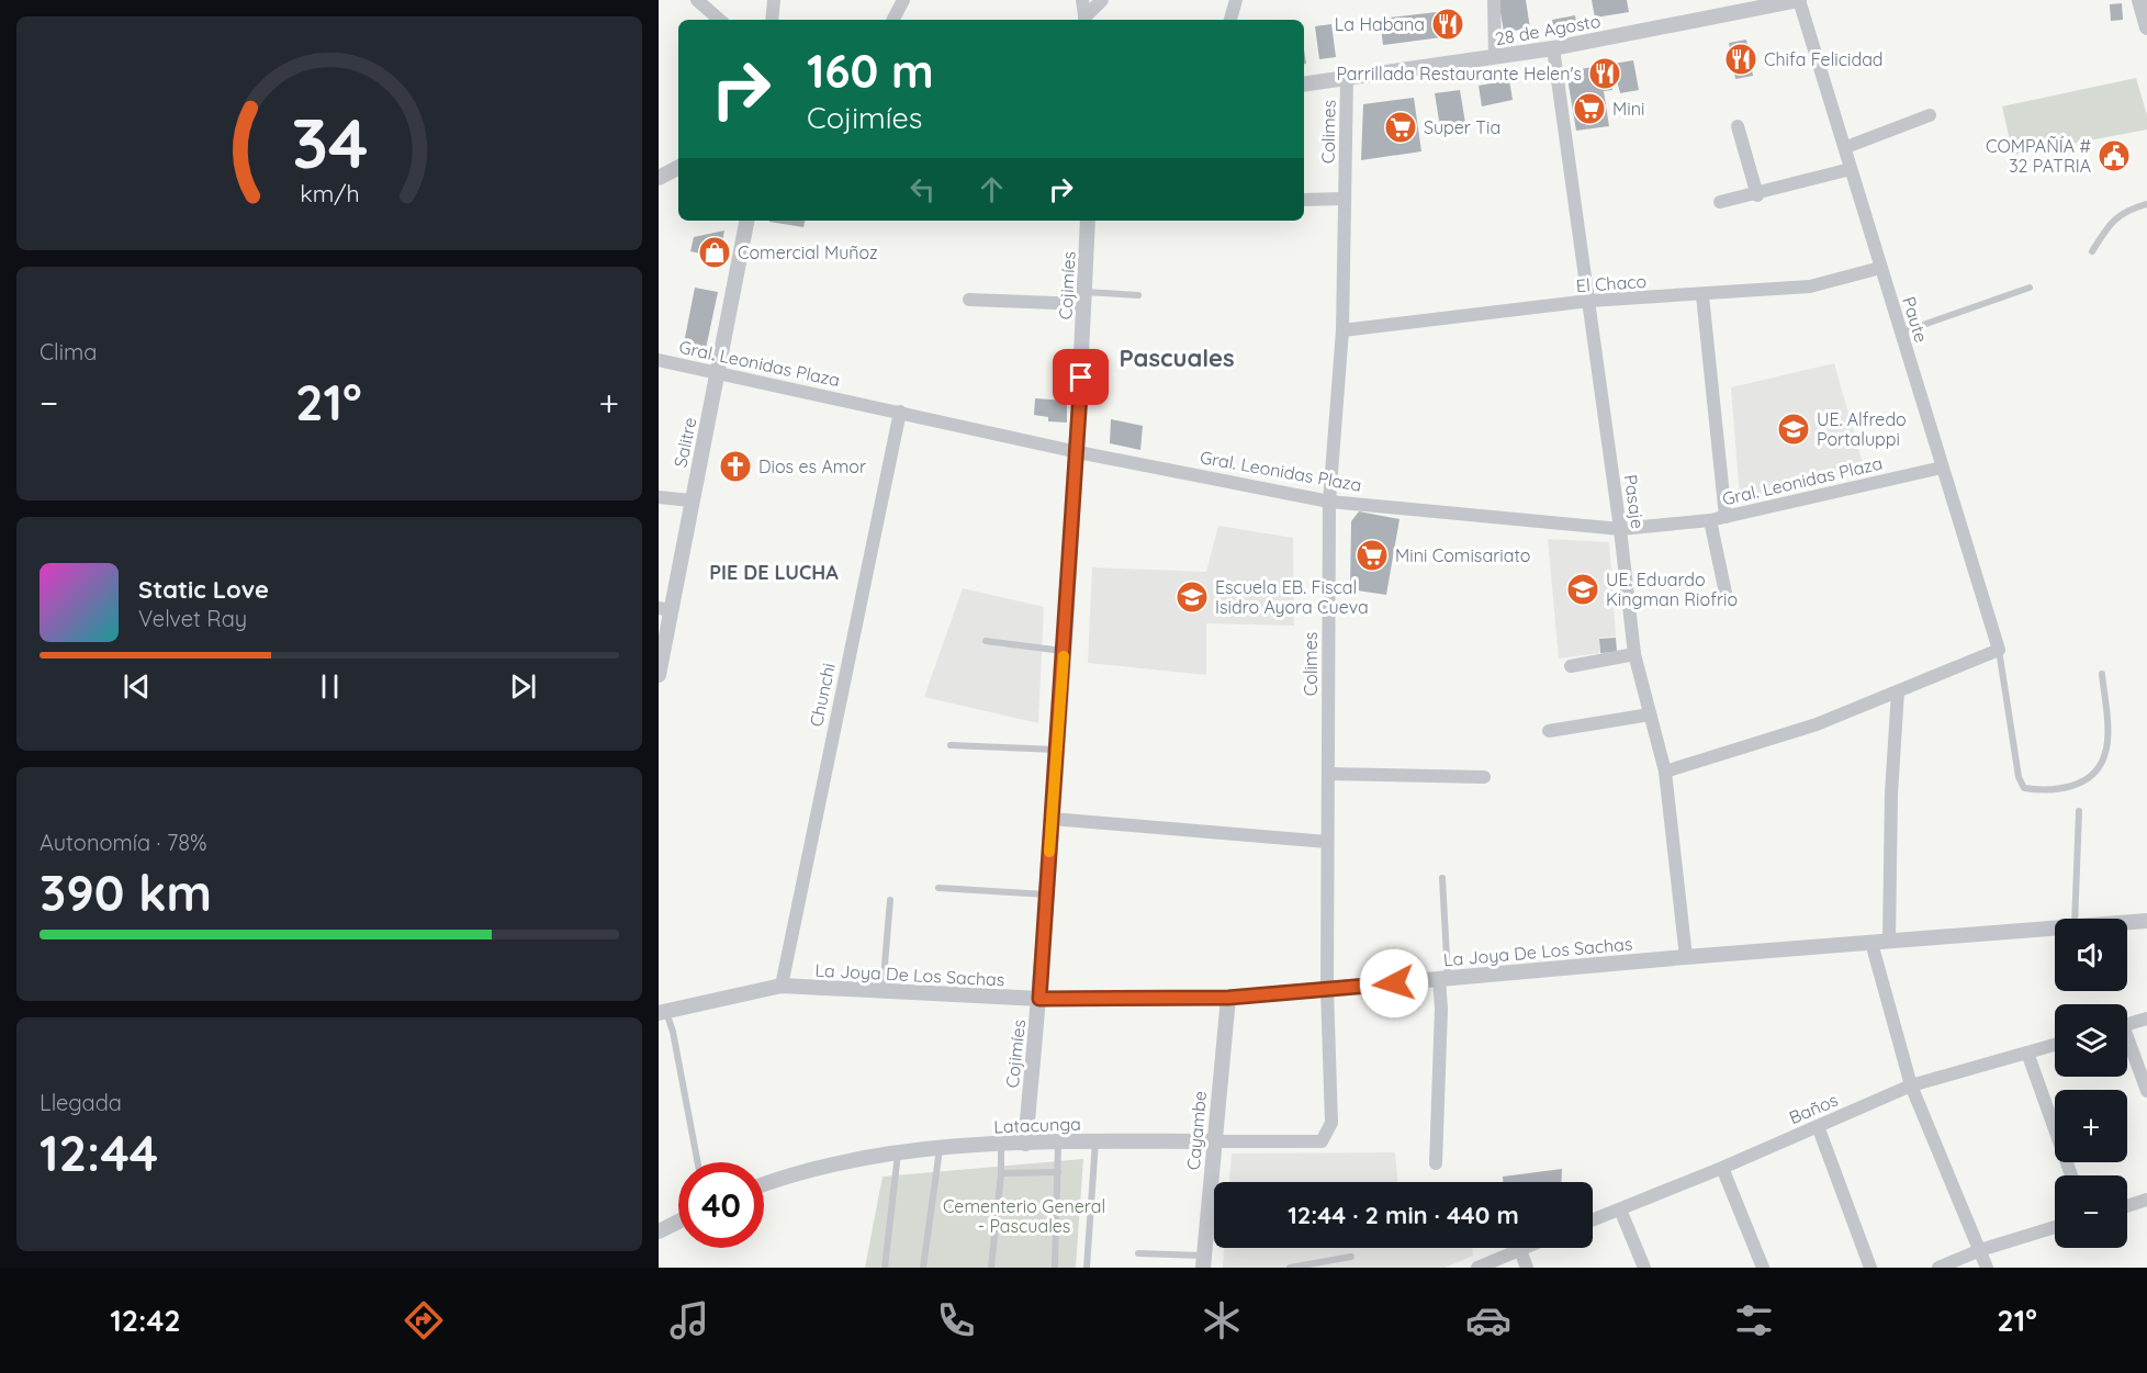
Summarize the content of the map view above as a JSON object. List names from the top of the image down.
{
  "streets": {
    "street": [
      "28 de Agosto",
      "Colimes",
      "El Chaco",
      "Cojimíes",
      "Paute",
      "Gral. Leonidas Plaza",
      "Salitre",
      "Pasaje",
      "Chunchi",
      "La Joya De Los Sachas",
      "Baños",
      "Latacunga",
      "Cayambe"
    ]
  },
  "crossings": [
    ["28 de Agosto", "Colimes"],
    ["28 de Agosto", "Paute"],
    ["28 de Agosto", "Pasaje"],
    ["Colimes", "El Chaco"],
    ["Colimes", "Gral. Leonidas Plaza"],
    ["Colimes", "La Joya De Los Sachas"],
    ["Colimes", "Latacunga"],
    ["El Chaco", "Paute"],
    ["El Chaco", "Pasaje"],
    ["Cojimíes", "Gral. Leonidas Plaza"],
    ["Cojimíes", "La Joya De Los Sachas"],
    ["Cojimíes", "Latacunga"],
    ["Paute", "Gral. Leonidas Plaza"],
    ["Gral. Leonidas Plaza", "Salitre"],
    ["Gral. Leonidas Plaza", "Pasaje"],
    ["Gral. Leonidas Plaza", "Chunchi"],
    ["Pasaje", "La Joya De Los Sachas"],
    ["Chunchi", "La Joya De Los Sachas"],
    ["La Joya De Los Sachas", "Cayambe"],
    ["Latacunga", "Cayambe"]
  ],
  "districts": ["Pascuales", "PIE DE LUCHA"],
  "parks": ["Cementerio General - Pascuales"],
  "places": {
    "restaurant": ["La Habana", "Chifa Felicidad", "Parrillada Restaurante Helen's"],
    "supermarket": ["Mini", "Super Tia", "Mini Comisariato"],
    "public building": ["COMPAÑÍA # 32 PATRIA"],
    "shop": ["Comercial Muñoz"],
    "school or university": ["UE. Alfredo Portaluppi", "UE. Eduardo Kingman Riofrio", "Escuela EB. Fiscal Isidro Ayora Cueva"],
    "church": ["Dios es Amor"]
  },
  "page": {
    "turn": ["160 m", "Cojimíes"],
    "tile": [
      "Clima",
      ["Autonomía · 78%", "390 km"],
      ["Llegada", "12:44"]
    ],
    "heat": ["−", "21°", "+"],
    "song": ["Static Love", "Velvet Ray"],
    "map_buttons": ["+", "−"],
    "limit": "40",
    "trip": "12:44 · 2 min · 440 m",
    "tabs": ["12:42", "21°"],
    "gauge": ["34", "km/h"]
  }
}
